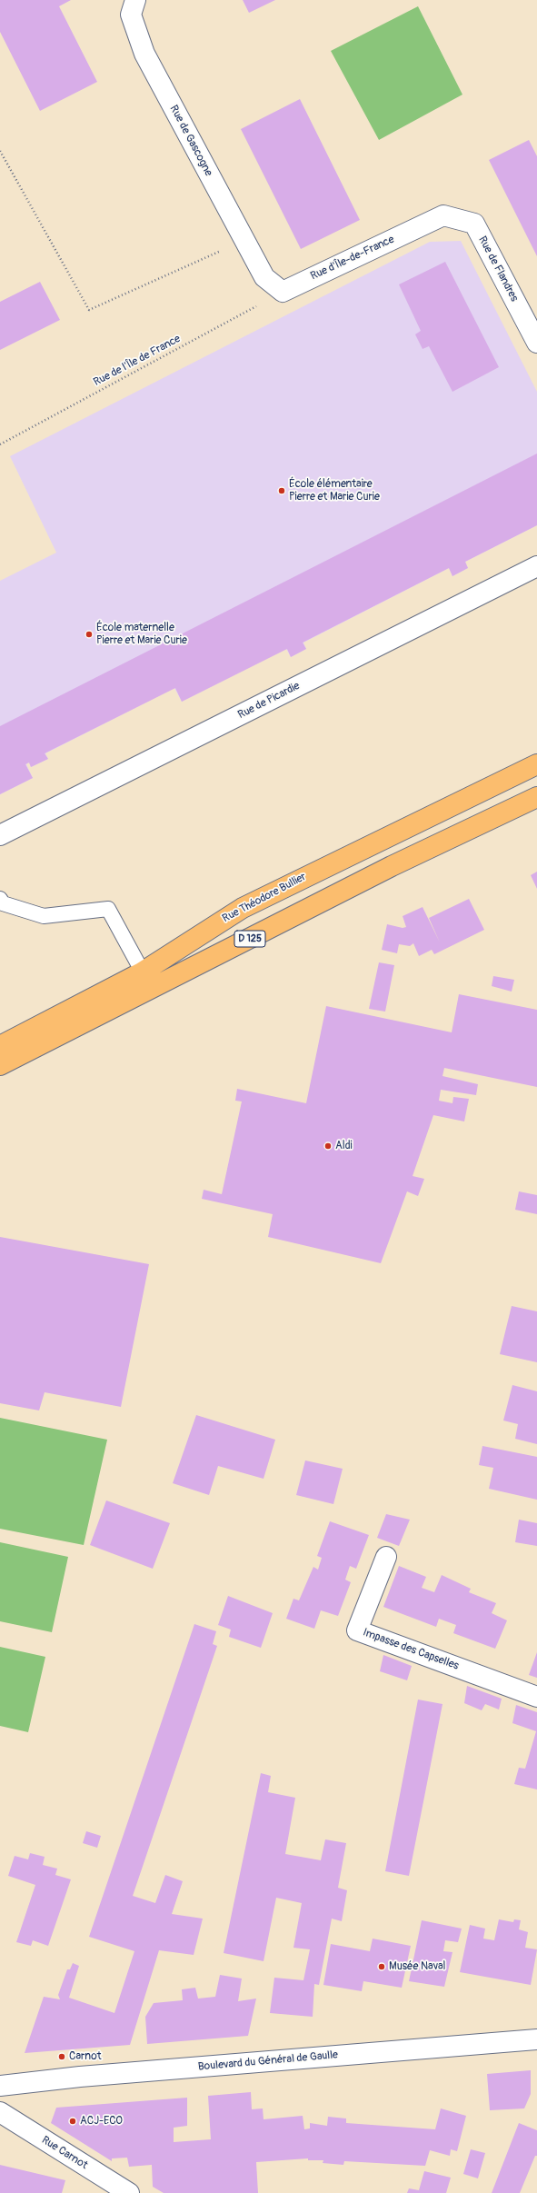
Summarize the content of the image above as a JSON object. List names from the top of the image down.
{
  "streets": {
    "main road": ["Rue Théodore Bullier", "D 125"],
    "street": [
      "Rue de Gascogne",
      "Rue d'Île-de-France",
      "Rue de Flandres",
      "Rue de Picardie",
      "Impasse des Capselles",
      "Boulevard du Général de Gaulle",
      "Rue Carnot"
    ],
    "path": ["Rue de l'Île de France"]
  },
  "crossings": [
    ["Rue de Gascogne", "Rue d'Île-de-France"],
    ["Rue de Gascogne", "Rue de l'Île de France"],
    ["Rue d'Île-de-France", "Rue de Flandres"],
    ["Rue d'Île-de-France", "Rue de l'Île de France"]
  ],
  "places": [
    "École élémentaire Pierre et Marie Curie",
    "École maternelle Pierre et Marie Curie",
    "Aldi",
    "Musée Naval",
    "Carnot",
    "ACJ-ECO"
  ]
}
